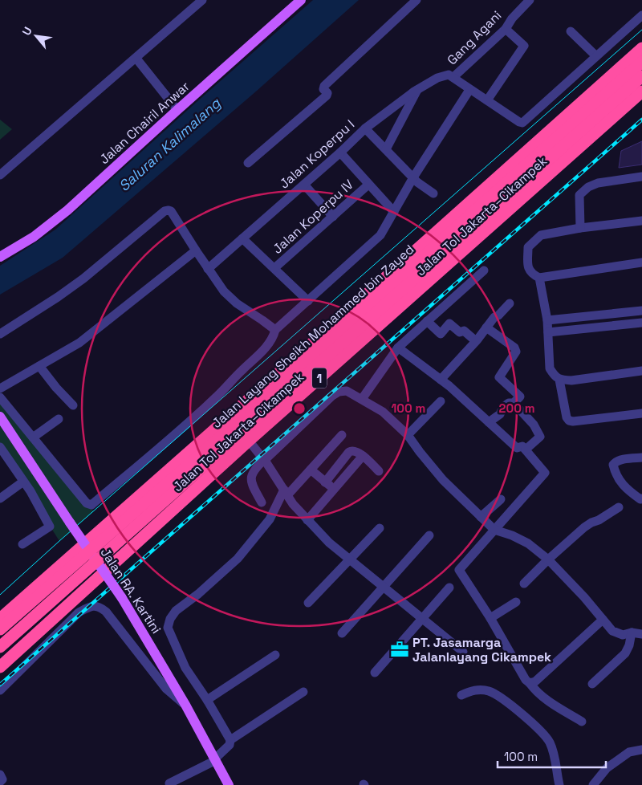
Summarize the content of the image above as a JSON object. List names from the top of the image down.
{
  "streets": {
    "highway": ["Jalan Tol Jakarta–Cikampek", "Jalan Layang Sheikh Mohammed bin Zayed", "1"],
    "main road": ["Jalan Chairil Anwar", "Jalan RA. Kartini"],
    "street": ["Gang Agani", "Jalan Koperpu I", "Jalan Koperpu IV"]
  },
  "crossings": [
    ["Gang Agani", "Jalan Koperpu I"]
  ],
  "water": ["Saluran Kalimalang"],
  "places": {
    "office": ["PT. Jasamarga Jalanlayang Cikampek"]
  },
  "scale_bar": "100 m",
  "north": "top left",
  "rings": ["100 m", "200 m"]
}
